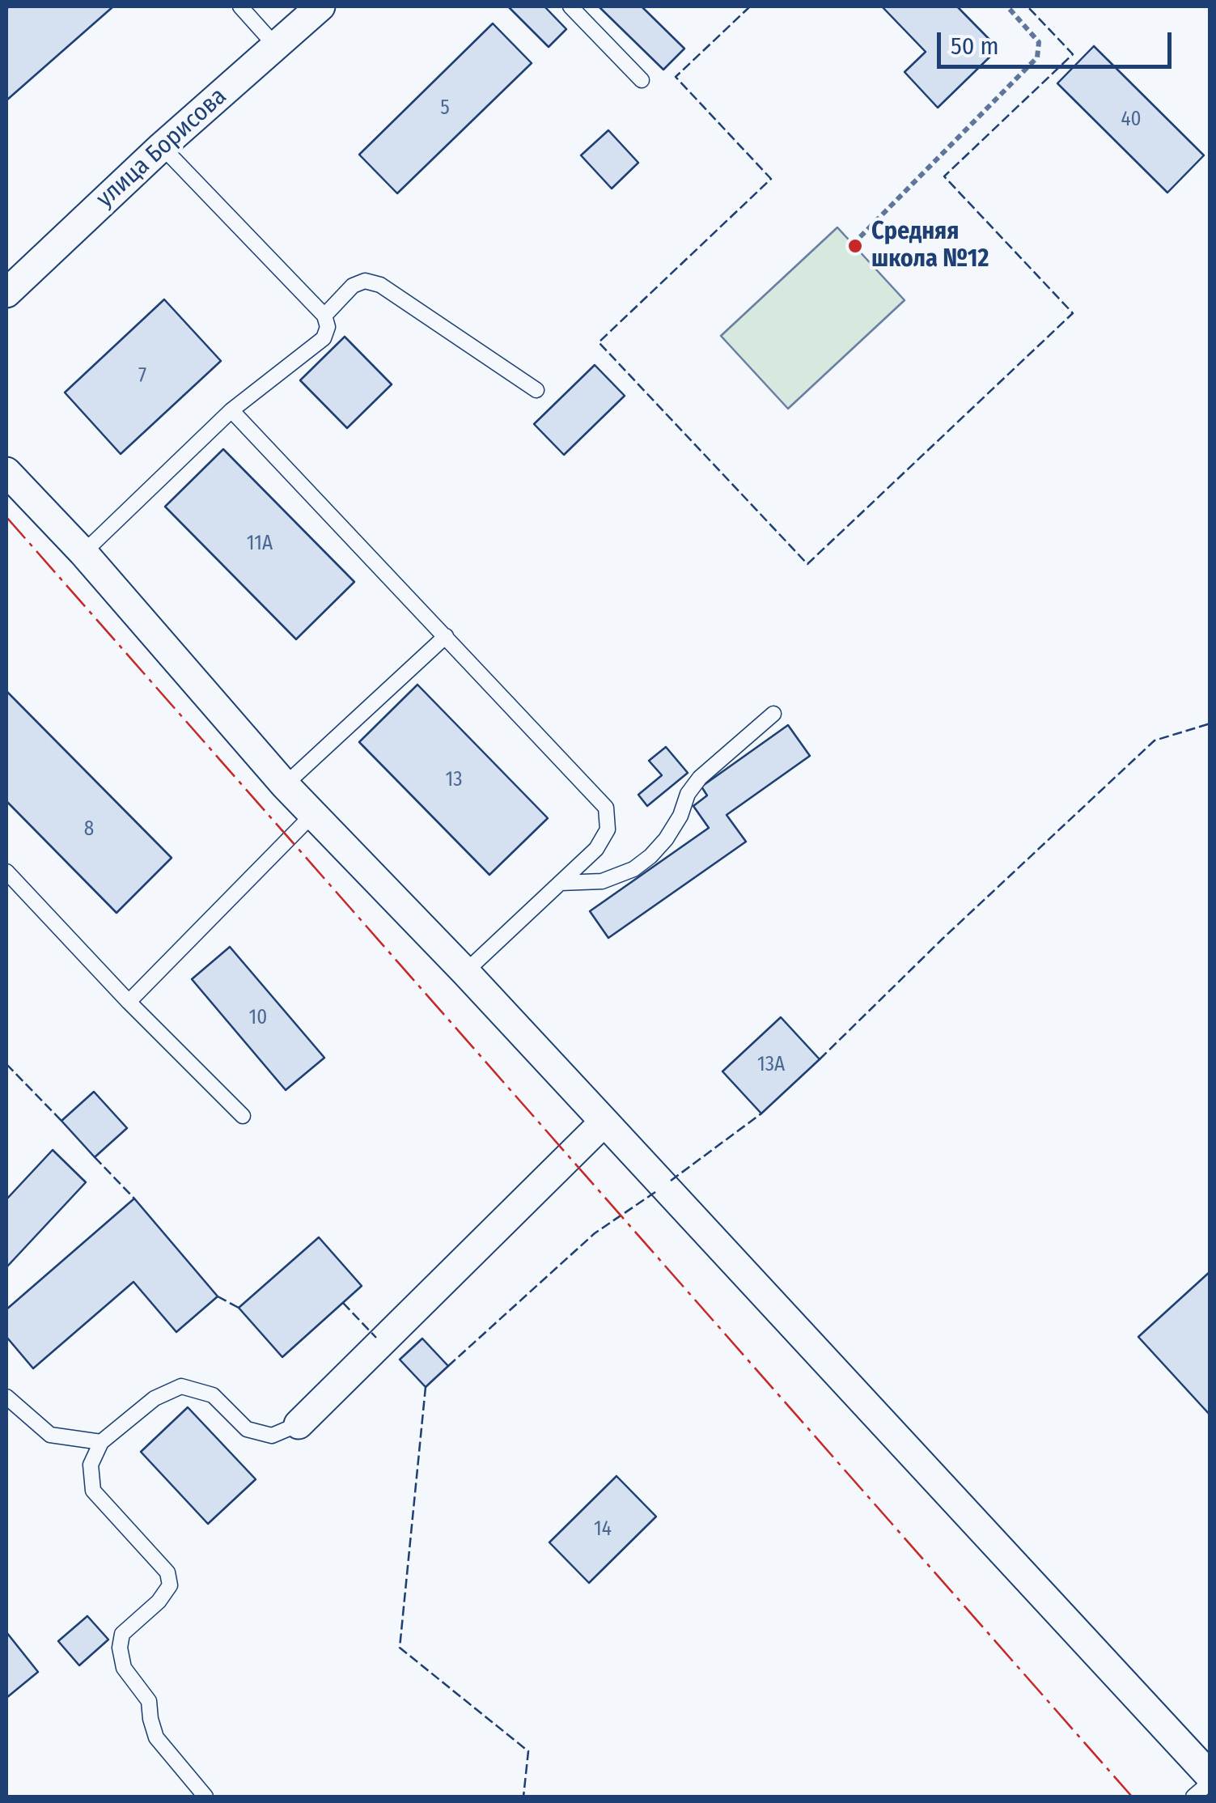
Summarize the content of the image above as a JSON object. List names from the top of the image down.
{
  "streets": {
    "street": ["улица Борисова"]
  },
  "places": ["Средняя школа №12"],
  "house_numbers": [
    "5",
    "40",
    "7",
    "11А",
    "13",
    "8",
    "10",
    "13А",
    "14"
  ],
  "scale_bar": "50 m"
}
